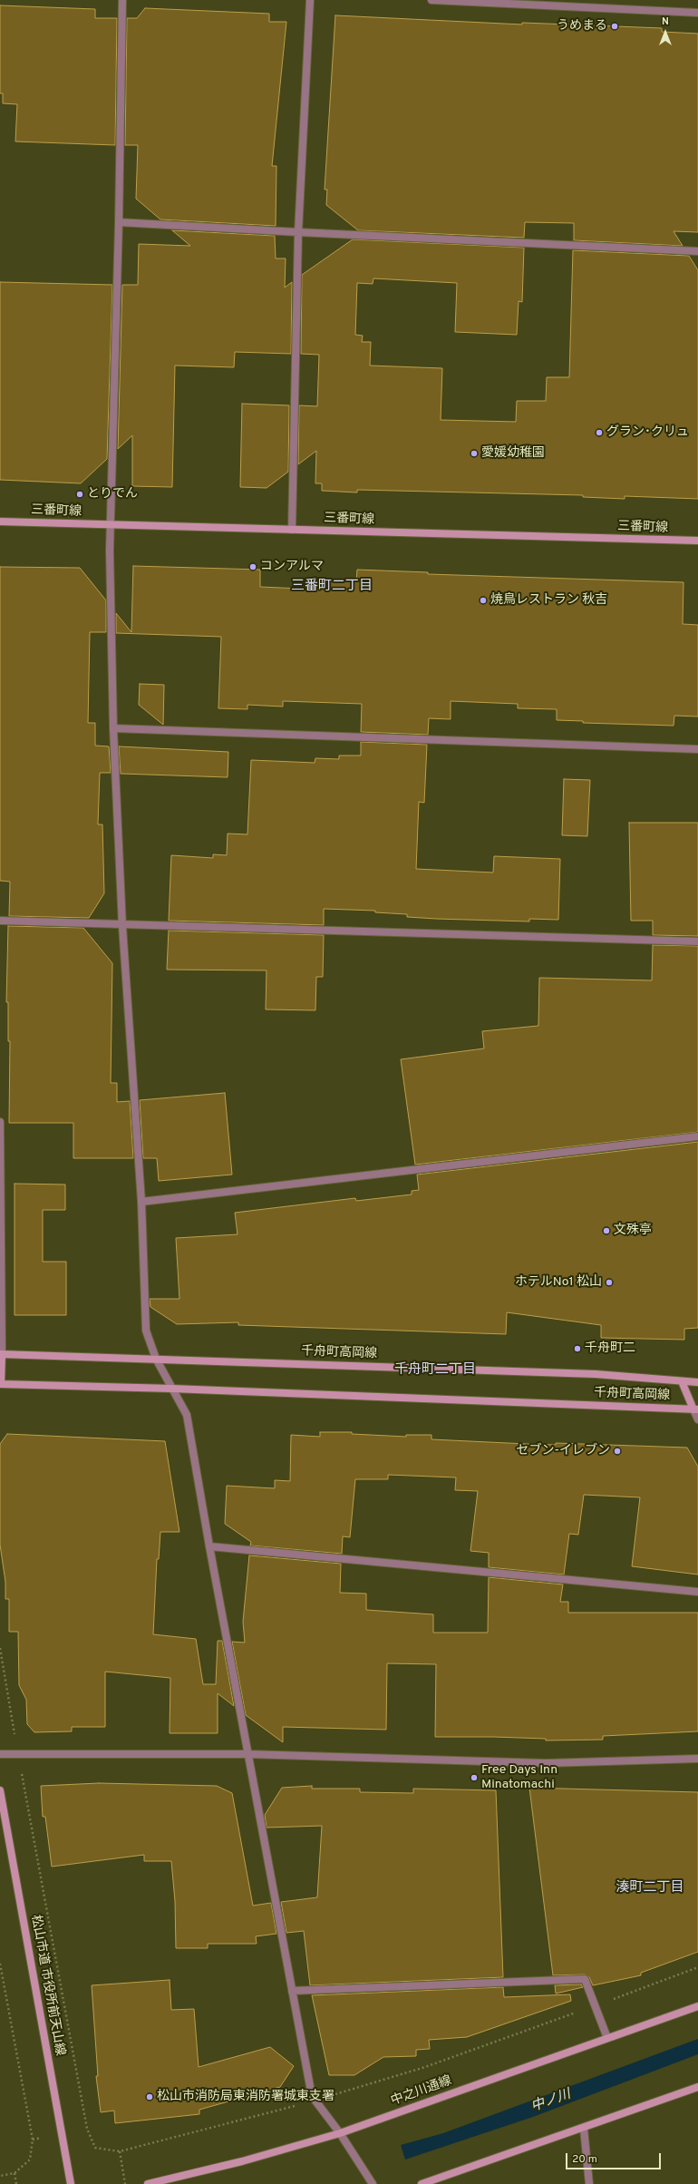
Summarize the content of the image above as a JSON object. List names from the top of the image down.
{
  "streets": {
    "street": [
      "三番町線",
      "千舟町高岡線",
      "松山市道 市役所前天山線",
      "中之川通線"
    ]
  },
  "districts": ["三番町二丁目", "千舟町二丁目", "湊町二丁目"],
  "water": ["中ノ川"],
  "places": [
    "うめまる",
    "グラン･クリュ",
    "愛媛幼稚園",
    "とりでん",
    "コンアルマ",
    "焼鳥レストラン 秋吉",
    "文殊亭",
    "ホテルNo1 松山",
    "千舟町二",
    "セブン-イレブン",
    "Free Days Inn Minatomachi",
    "松山市消防局東消防署城東支署"
  ],
  "scale_bar": "20 m",
  "north": "top"
}
